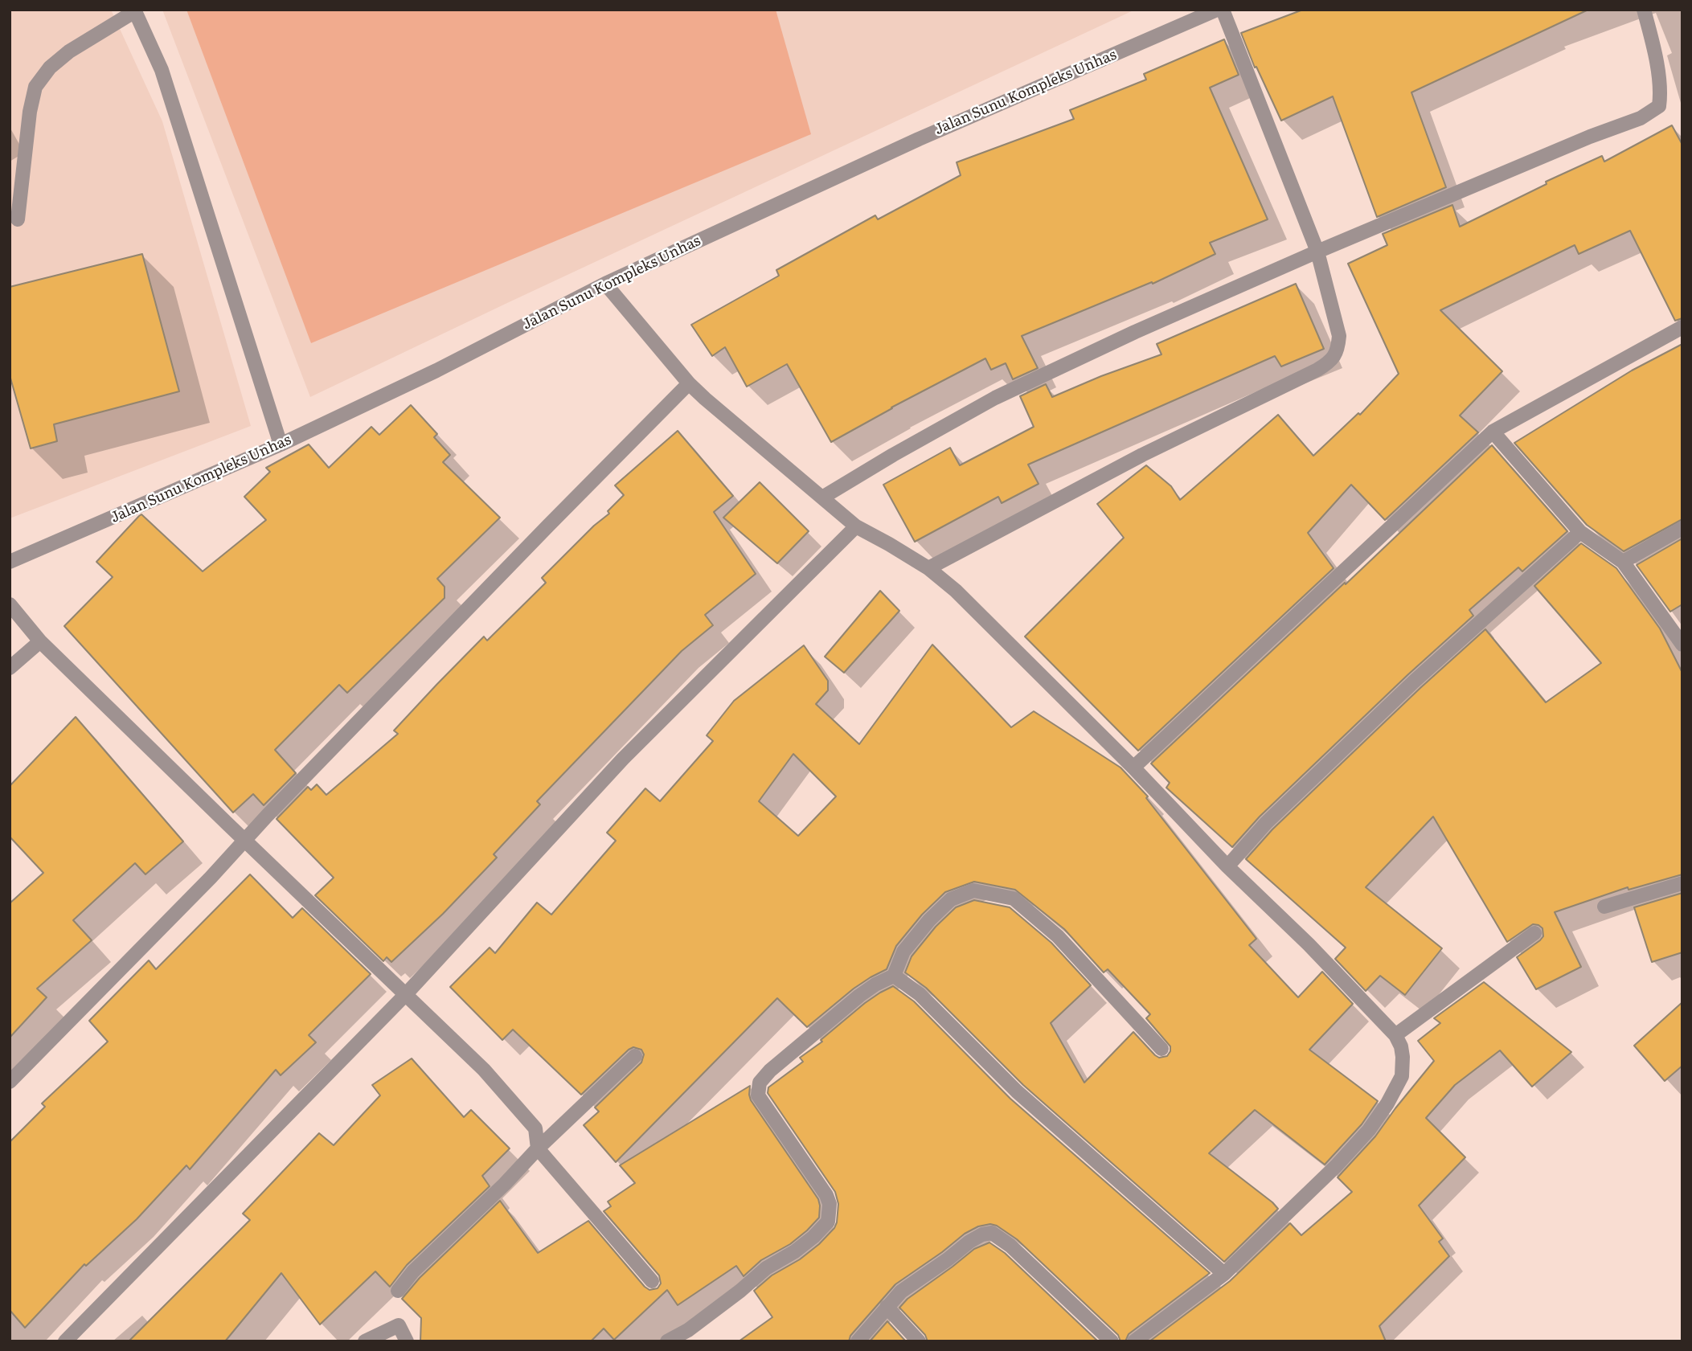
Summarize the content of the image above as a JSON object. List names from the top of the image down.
{
  "streets": {
    "street": ["Jalan Sunu Kompleks Unhas"]
  }
}
